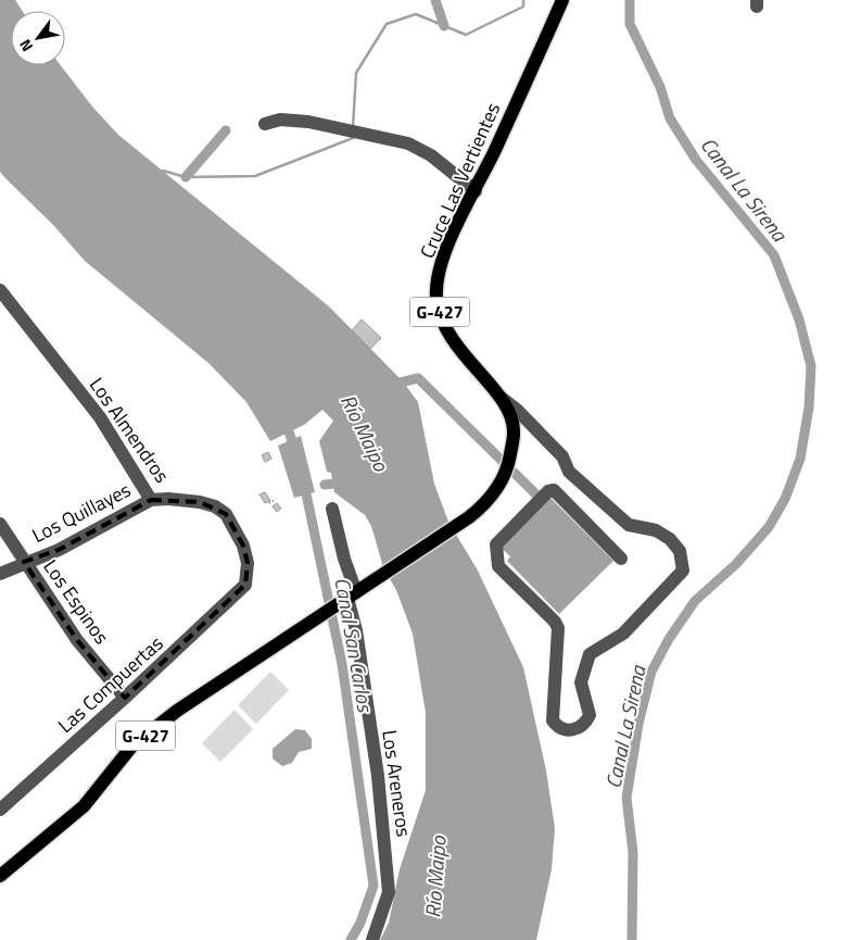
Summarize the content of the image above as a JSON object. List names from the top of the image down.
{
  "streets": {
    "main road": ["Cruce Las Vertientes", "G-427"],
    "street": [
      "Los Almendros",
      "Los Quillayes",
      "Los Espinos",
      "Las Compuertas",
      "Los Areneros"
    ]
  },
  "crossings": [
    ["Cruce Las Vertientes", "Los Areneros"],
    ["Los Almendros", "Los Quillayes"],
    ["Los Almendros", "Las Compuertas"],
    ["Los Quillayes", "Los Espinos"],
    ["Los Espinos", "Las Compuertas"]
  ],
  "water": ["Canal La Sirena", "Río Maipo", "Canal San Carlos"],
  "north": "bottom left"
}
